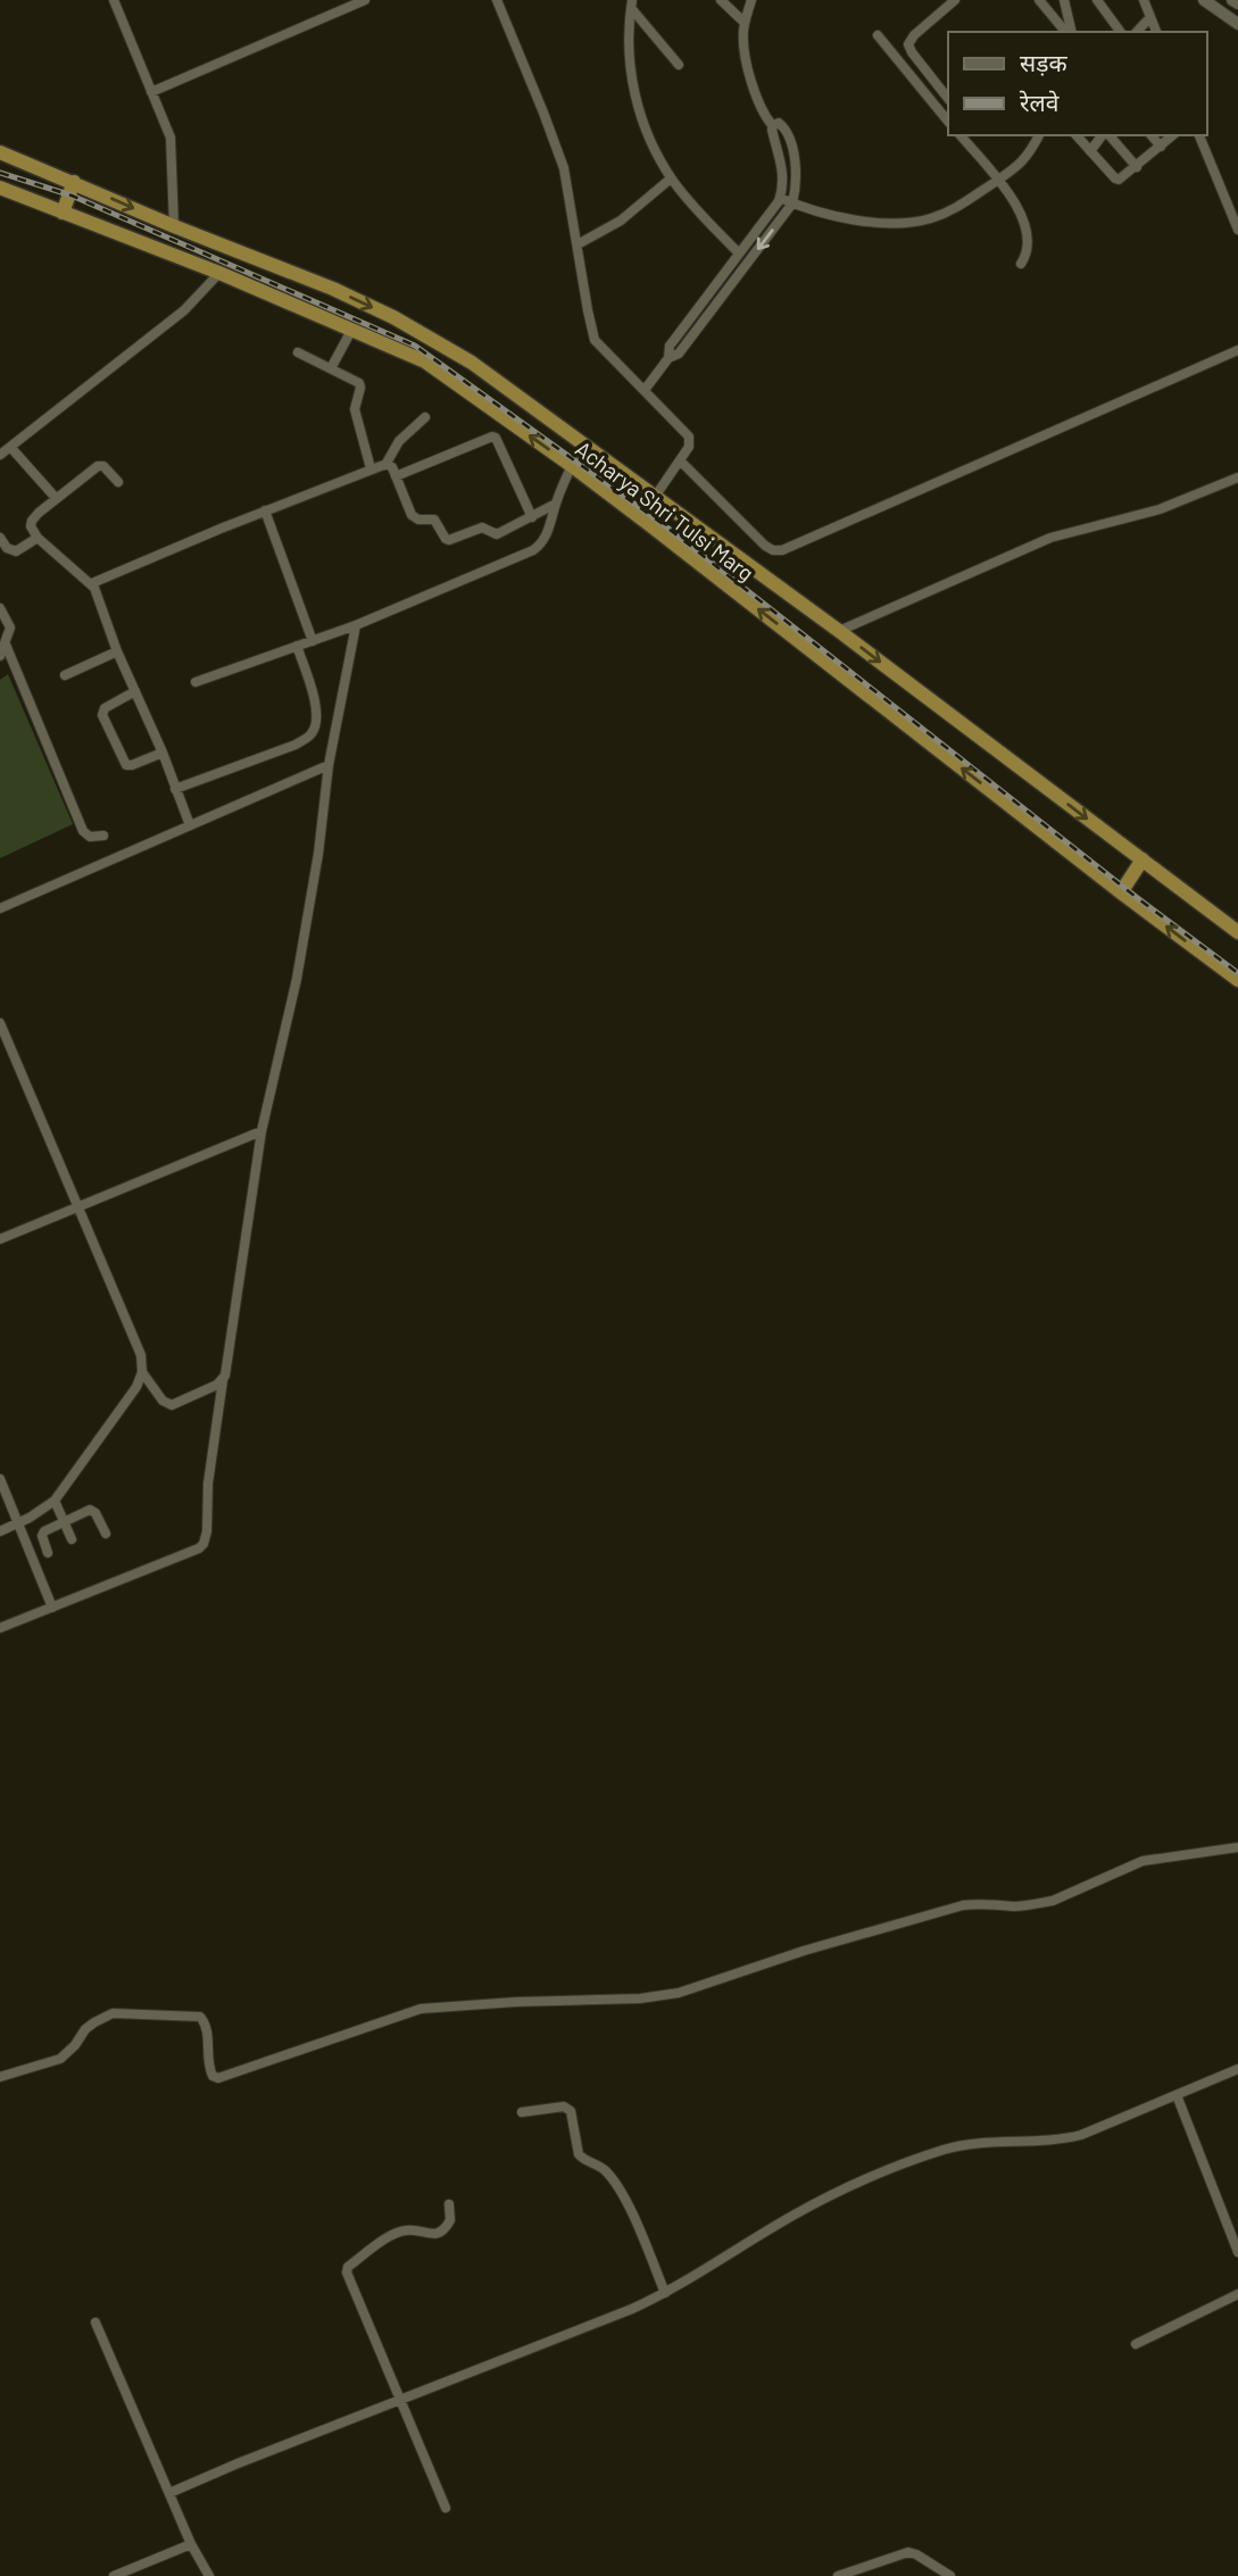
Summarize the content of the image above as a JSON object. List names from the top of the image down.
{
  "streets": {
    "highway": ["Acharya Shri Tulsi Marg"]
  },
  "legend": ["सड़क", "रेलवे"]
}
